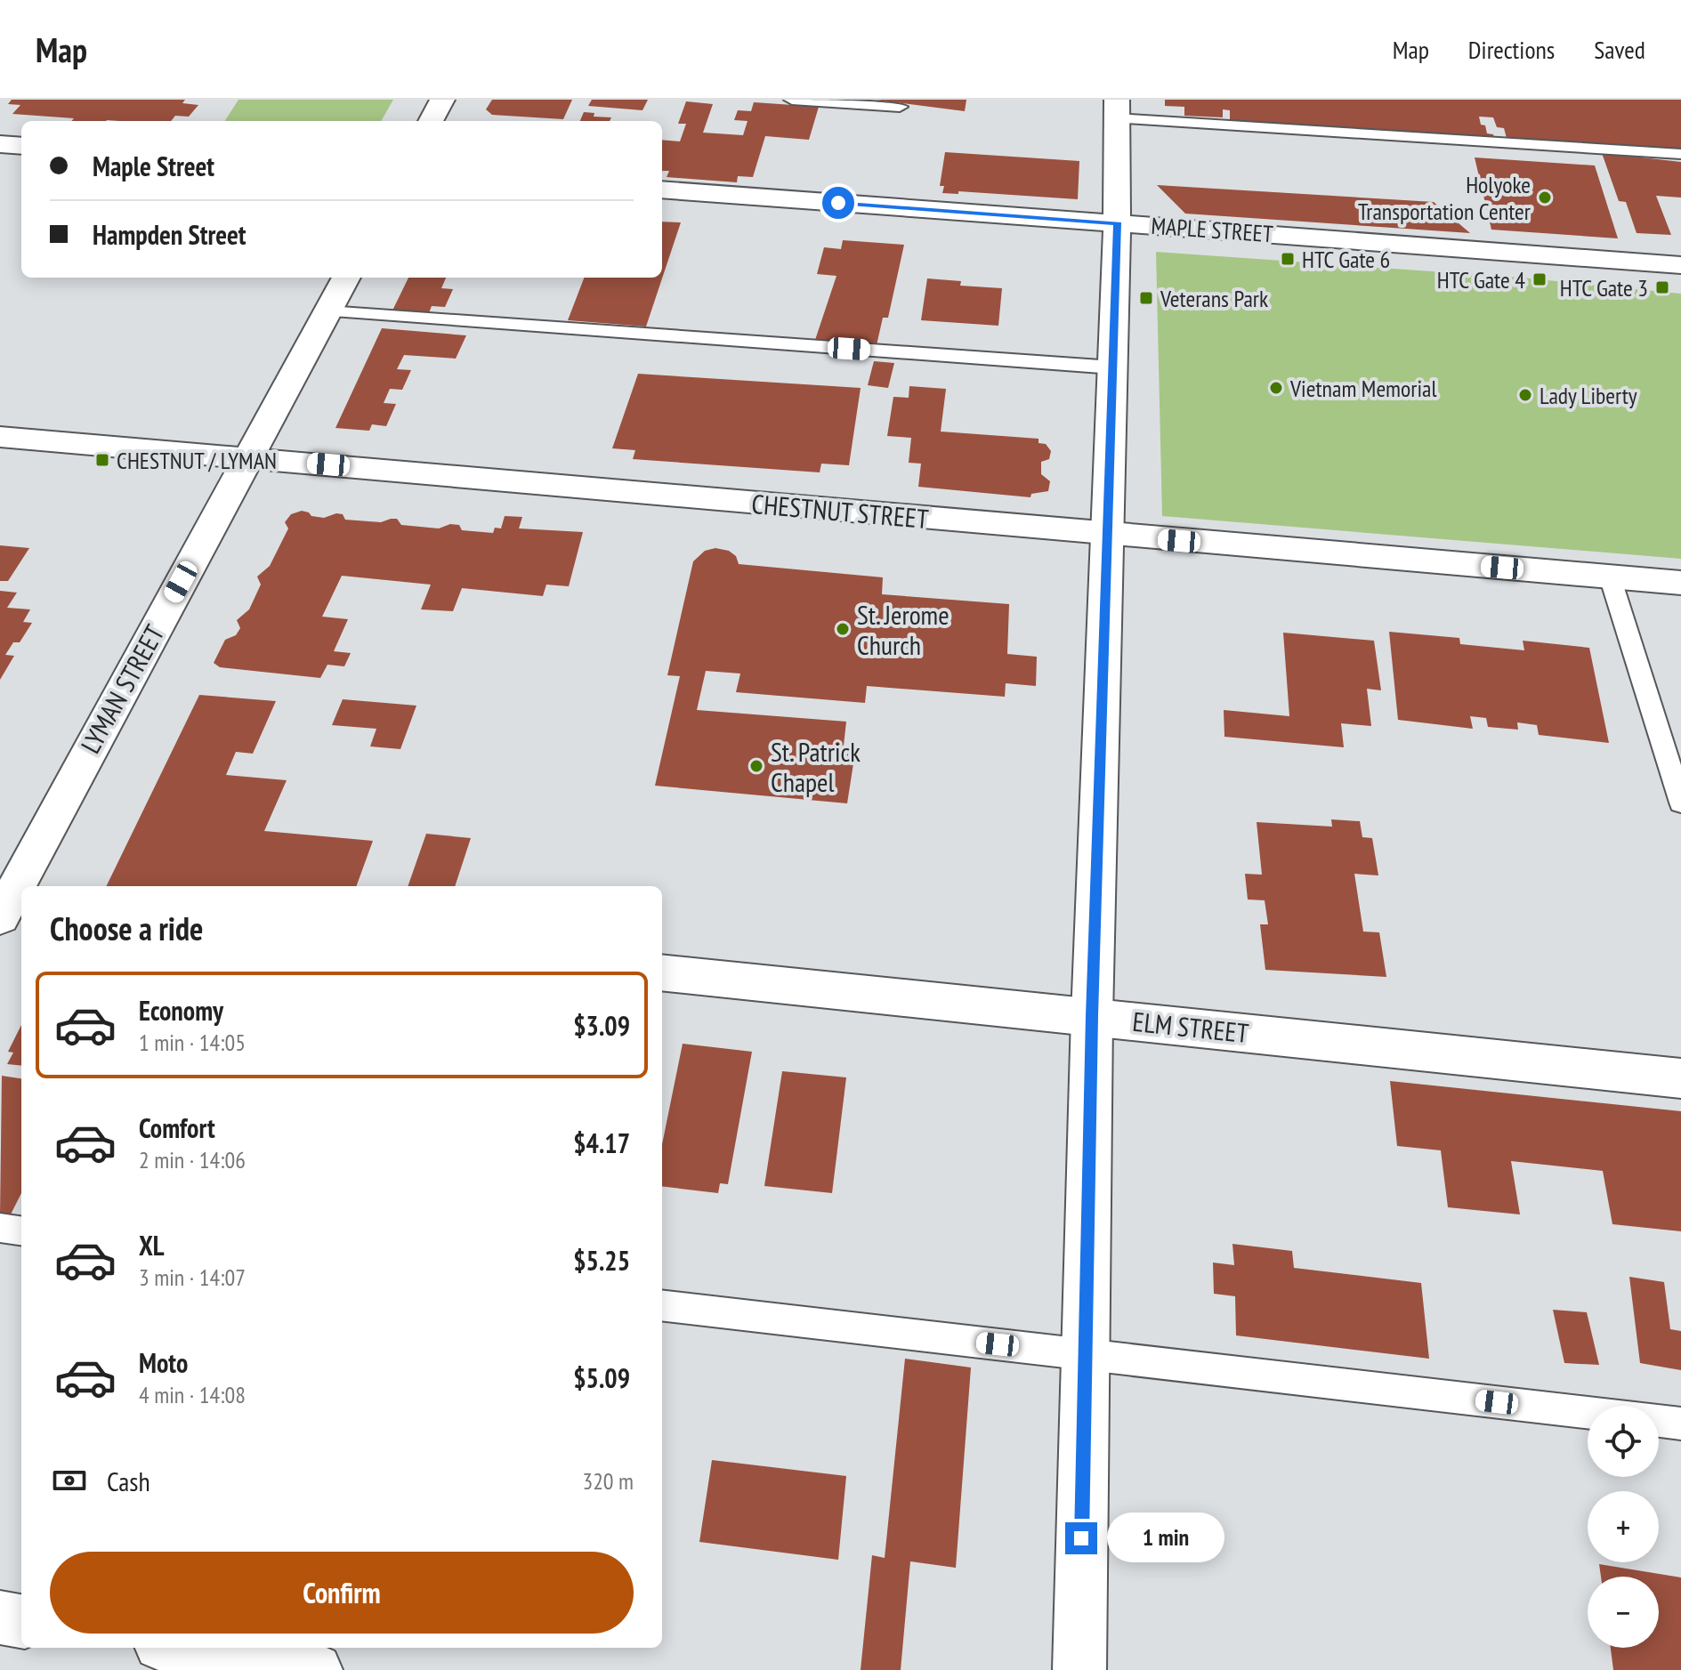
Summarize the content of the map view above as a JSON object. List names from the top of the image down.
{
  "streets": {
    "street": [
      "MAPLE STREET",
      "CHESTNUT STREET",
      "LYMAN STREET",
      "ELM STREET"
    ]
  },
  "crossings": [
    ["CHESTNUT STREET", "LYMAN STREET"]
  ],
  "places": {
    "other": [
      "Holyoke Transportation Center",
      "Vietnam Memorial",
      "Lady Liberty",
      "St. Jerome Church",
      "St. Patrick Chapel"
    ],
    "transit": [
      "HTC Gate 6",
      "HTC Gate 4",
      "HTC Gate 3",
      "Veterans Park",
      "CHESTNUT / LYMAN"
    ]
  },
  "page": {
    "header": "Map",
    "nav": ["Map", "Directions", "Saved"],
    "banner": ["Maple Street", "Hampden Street"],
    "heading": "Choose a ride",
    "list": [
      {
        "name": "Economy",
        "note": "1 min · 14:05",
        "value": "$3.09"
      },
      {
        "name": "Comfort",
        "note": "2 min · 14:06",
        "value": "$4.17"
      },
      {
        "name": "XL",
        "note": "3 min · 14:07",
        "value": "$5.25"
      },
      {
        "name": "Moto",
        "note": "4 min · 14:08",
        "value": "$5.09"
      }
    ],
    "map_buttons": ["+", "−"],
    "pay": ["Cash", "320 m"],
    "bubble": "1 min",
    "buttons": "Confirm"
  }
}
